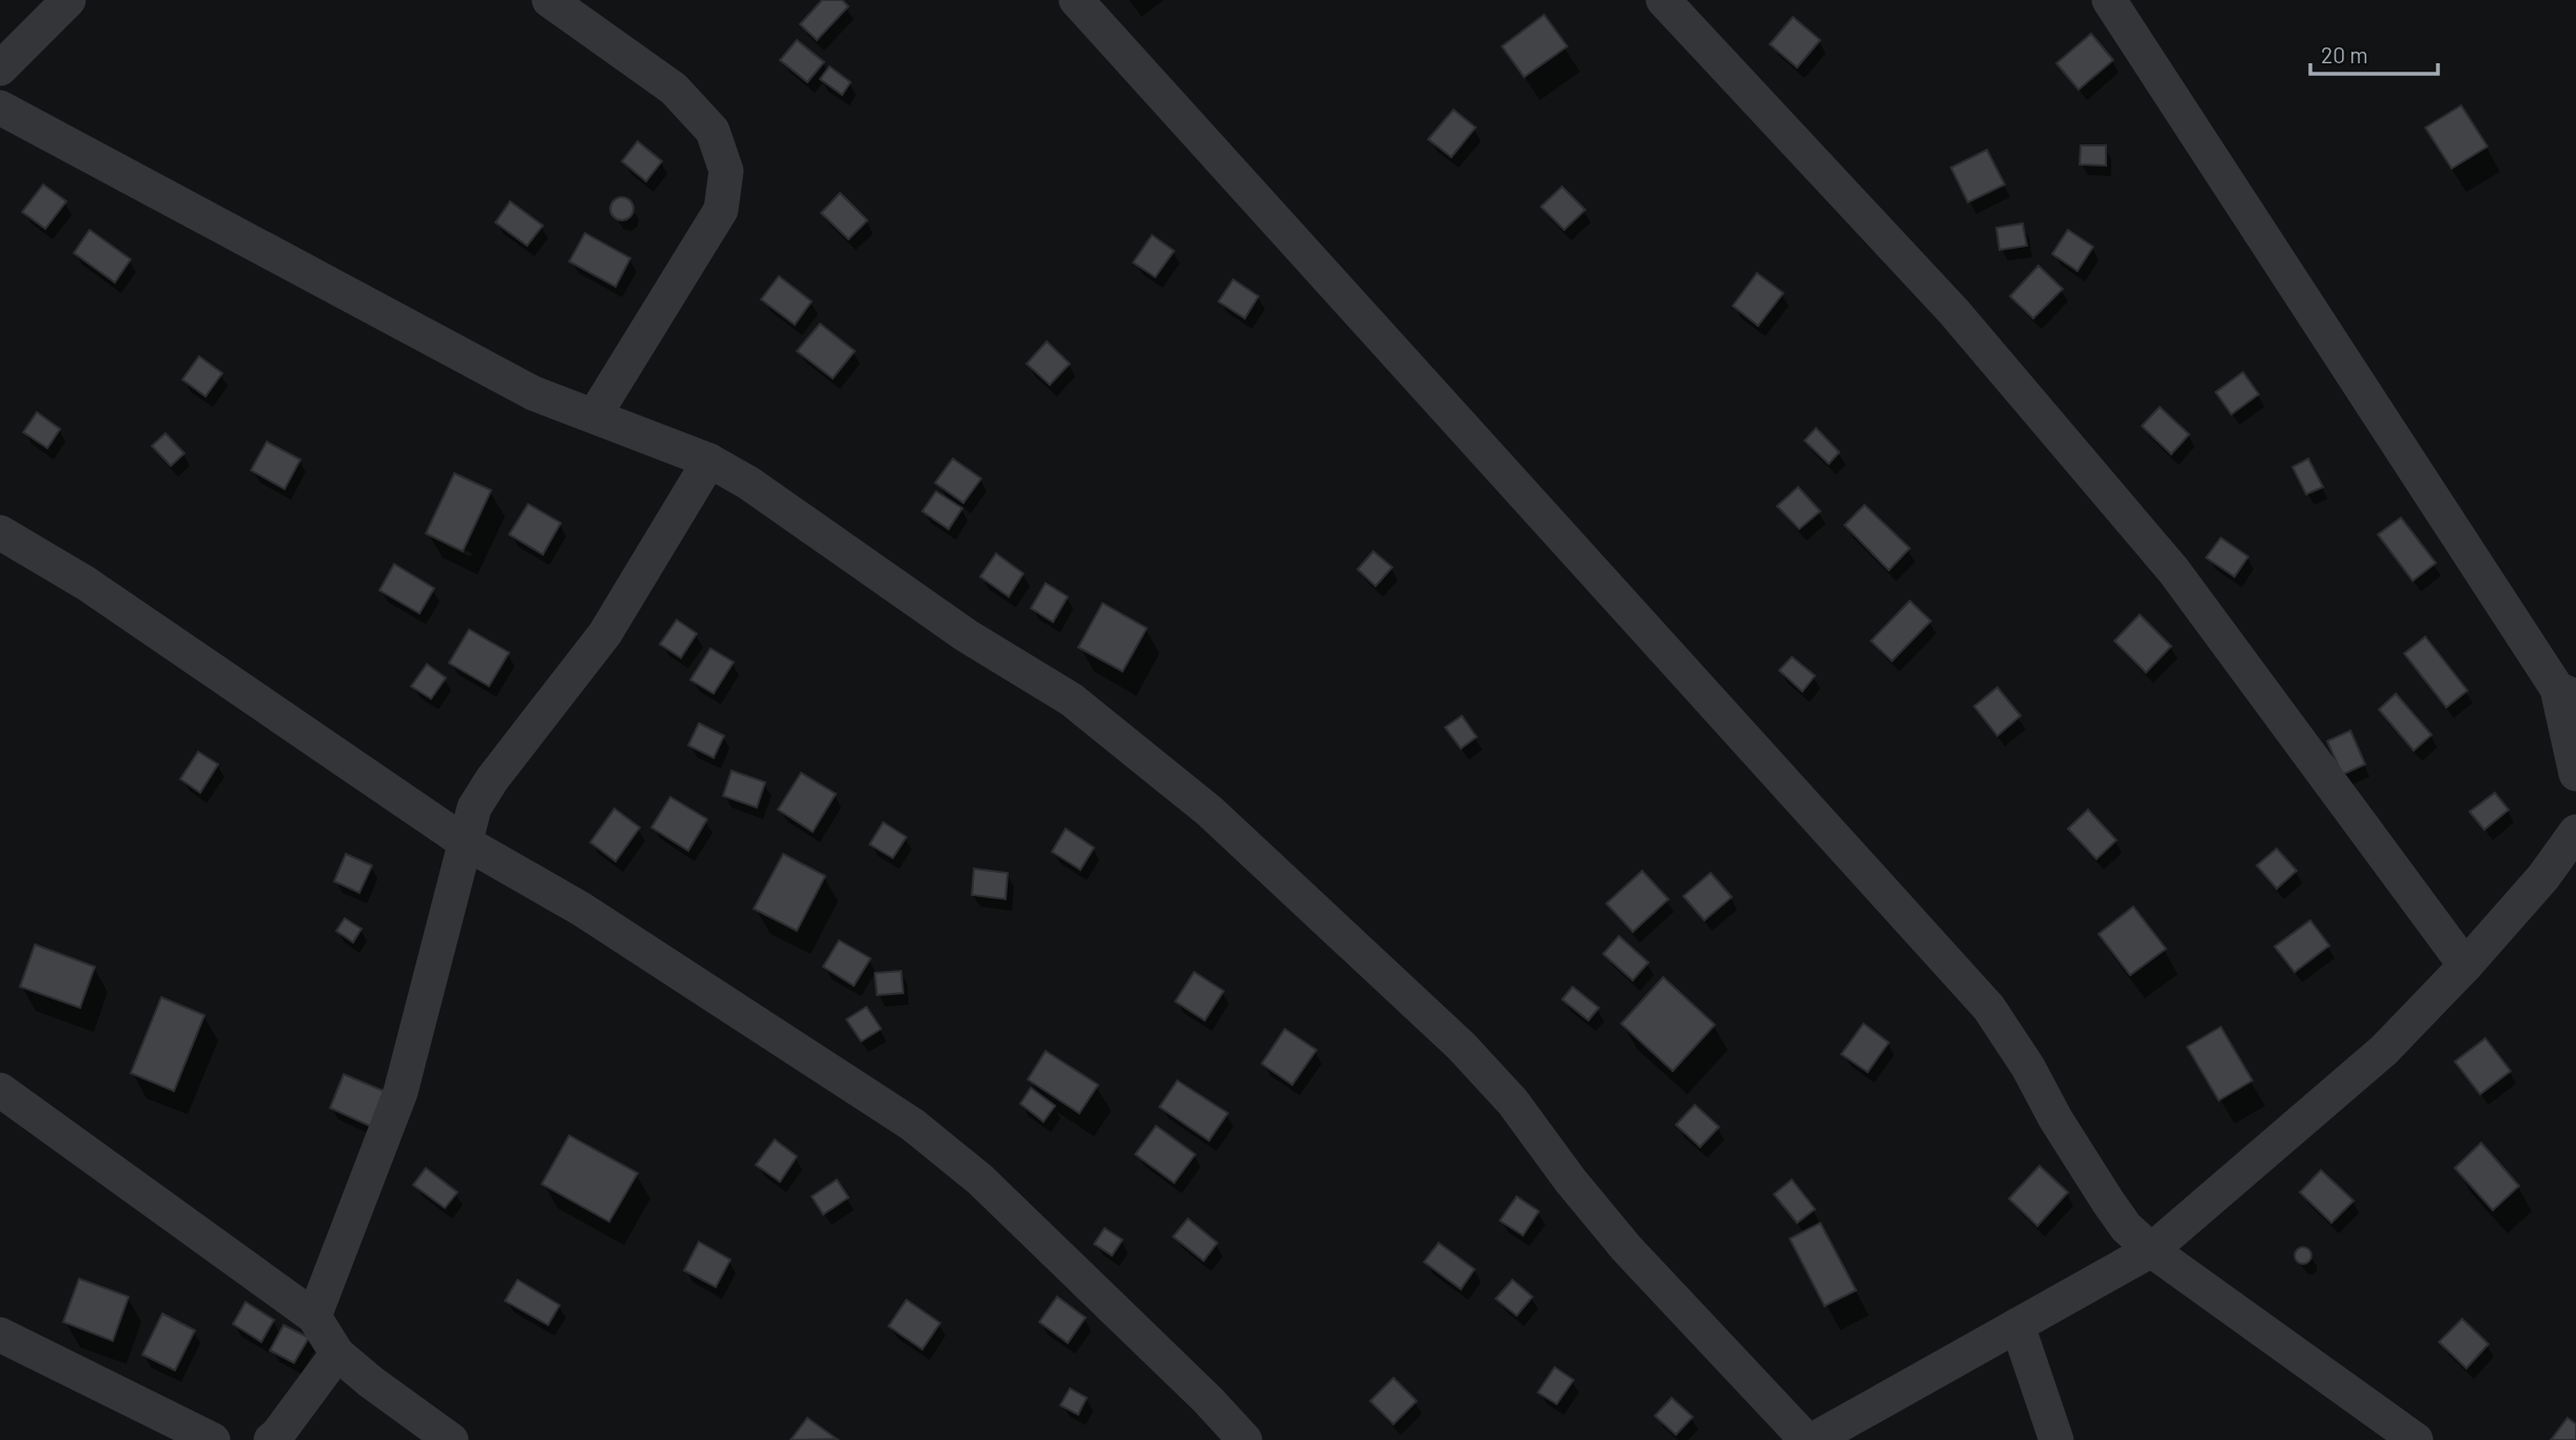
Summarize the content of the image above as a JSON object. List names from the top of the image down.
{
  "scale_bar": "20 m"
}
